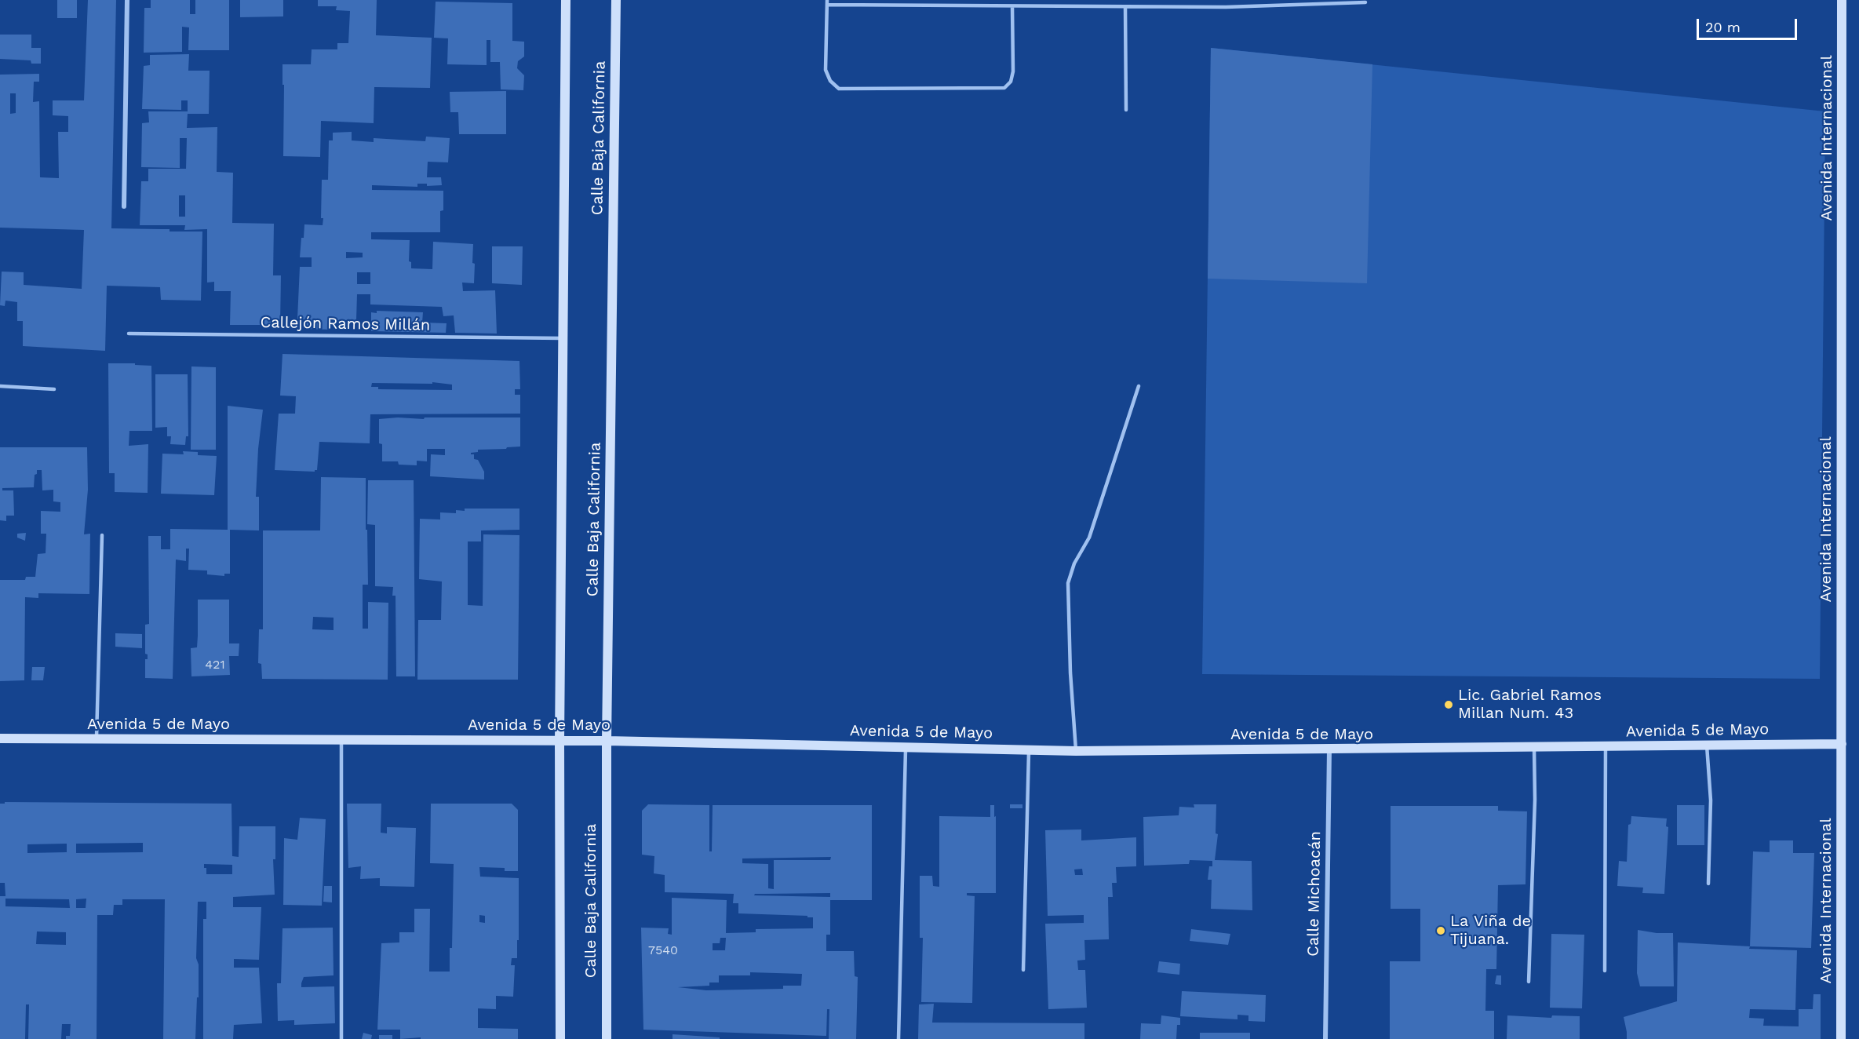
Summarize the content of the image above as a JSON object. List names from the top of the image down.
{
  "streets": {
    "street": [
      "Calle Baja California",
      "Avenida Internacional",
      "Avenida 5 de Mayo",
      "Calle Michoacán"
    ],
    "lane": ["Callejón Ramos Millán"]
  },
  "crossings": [
    ["Calle Baja California", "Callejón Ramos Millán"],
    ["Calle Baja California", "Avenida 5 de Mayo"],
    ["Avenida Internacional", "Avenida 5 de Mayo"],
    ["Avenida 5 de Mayo", "Calle Michoacán"]
  ],
  "places": ["Lic. Gabriel Ramos Millan Num. 43", "La Viña de Tijuana."],
  "house_numbers": ["421", "7540"],
  "scale_bar": "20 m"
}
